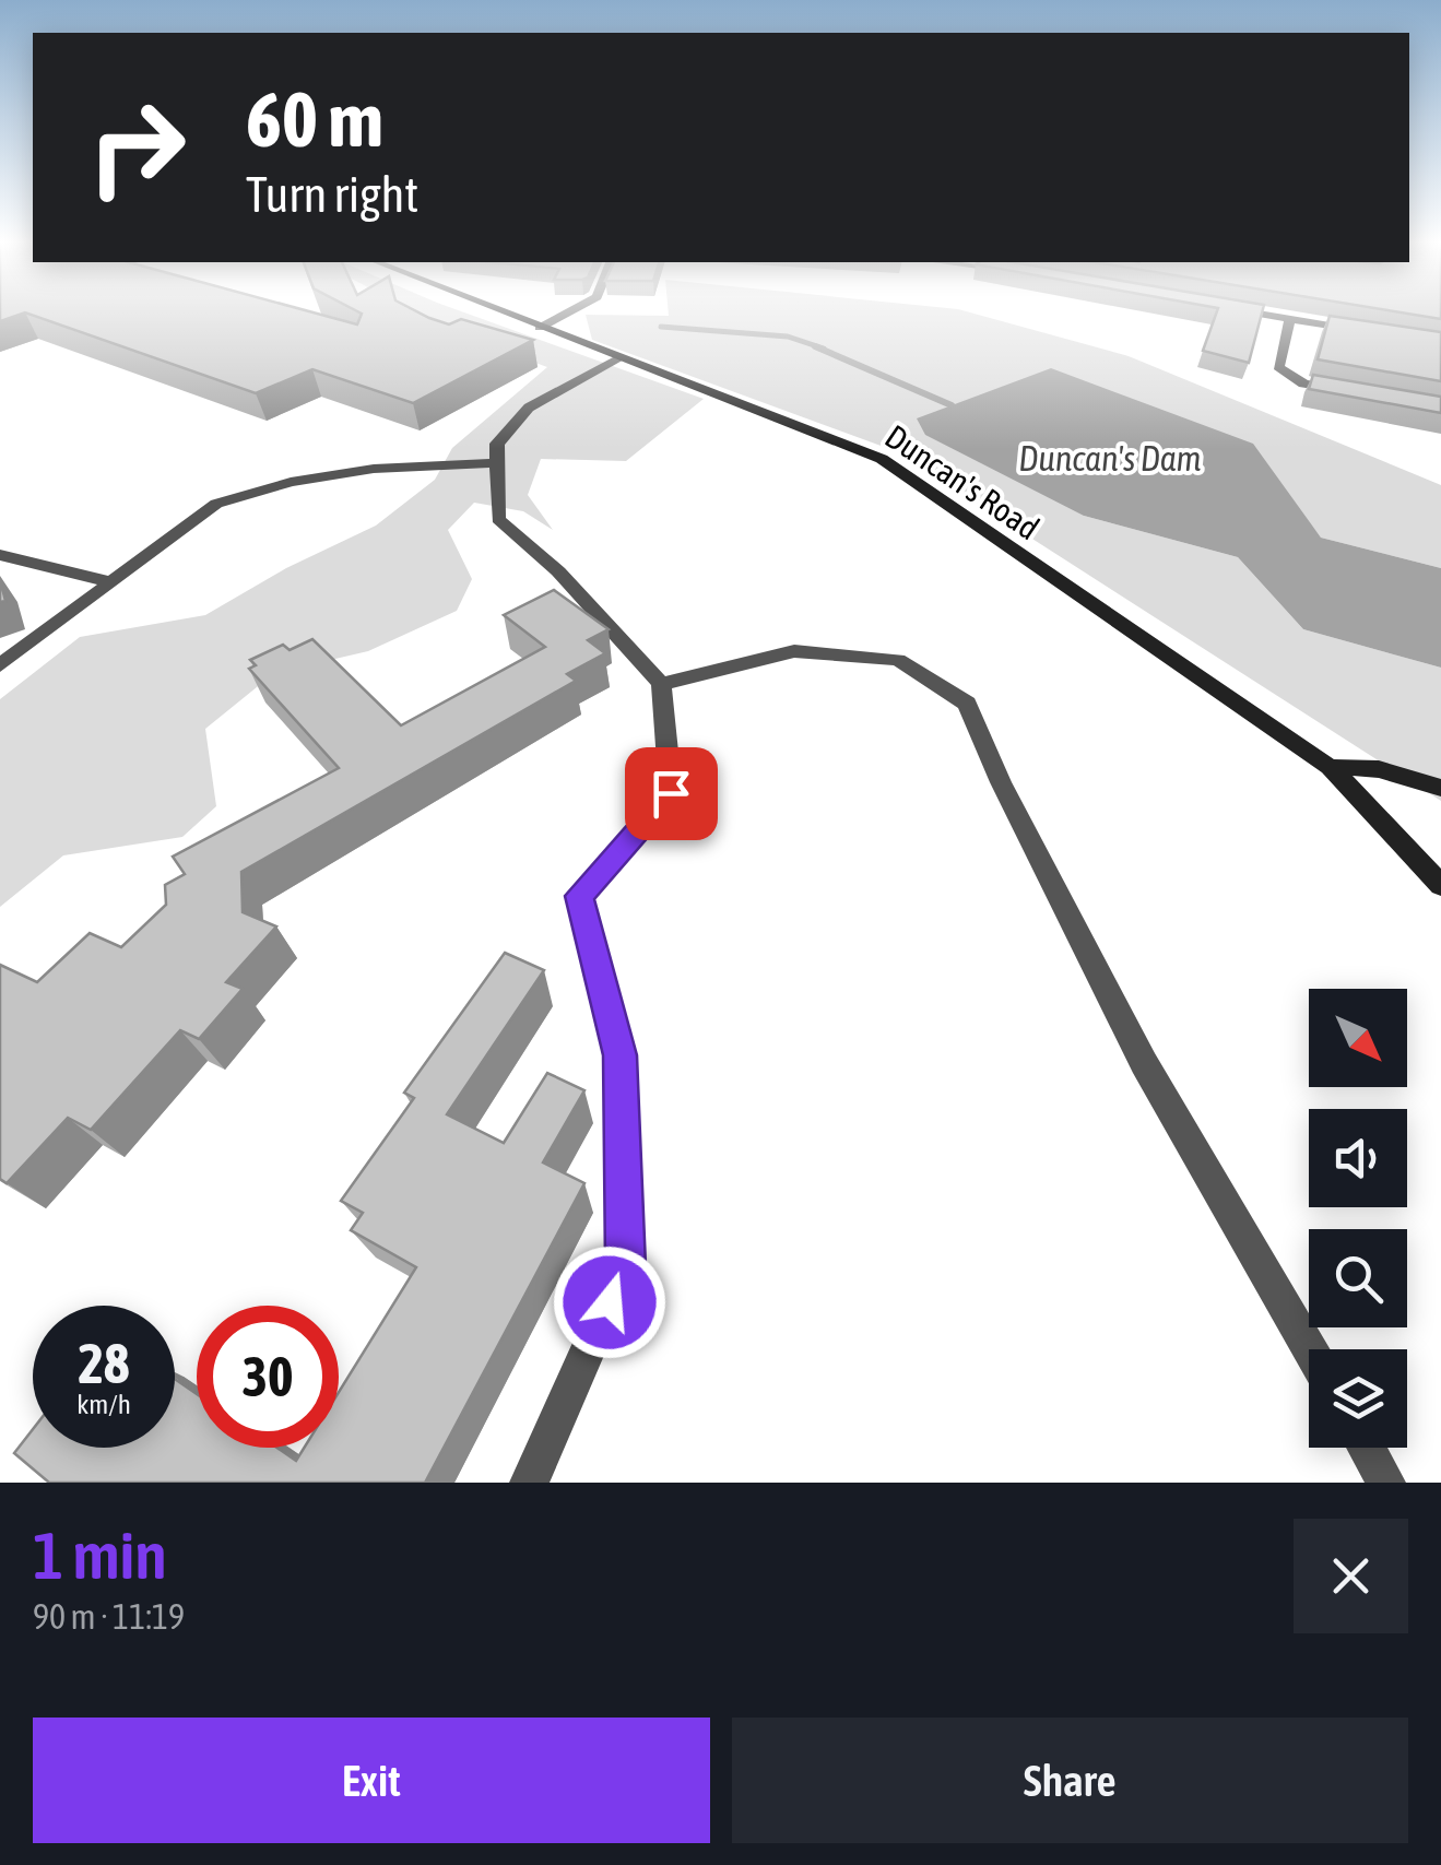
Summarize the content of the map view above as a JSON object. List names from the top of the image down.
{
  "streets": {
    "street": ["Duncan's Road"]
  },
  "water": ["Duncan's Dam"],
  "north": "bottom right",
  "page": {
    "turn": ["60 m", "Turn right"],
    "speed": "28 km/h",
    "limit": "30",
    "heading": ["1 min", "90 m · 11:19"],
    "buttons": ["Exit", "Share"]
  }
}
